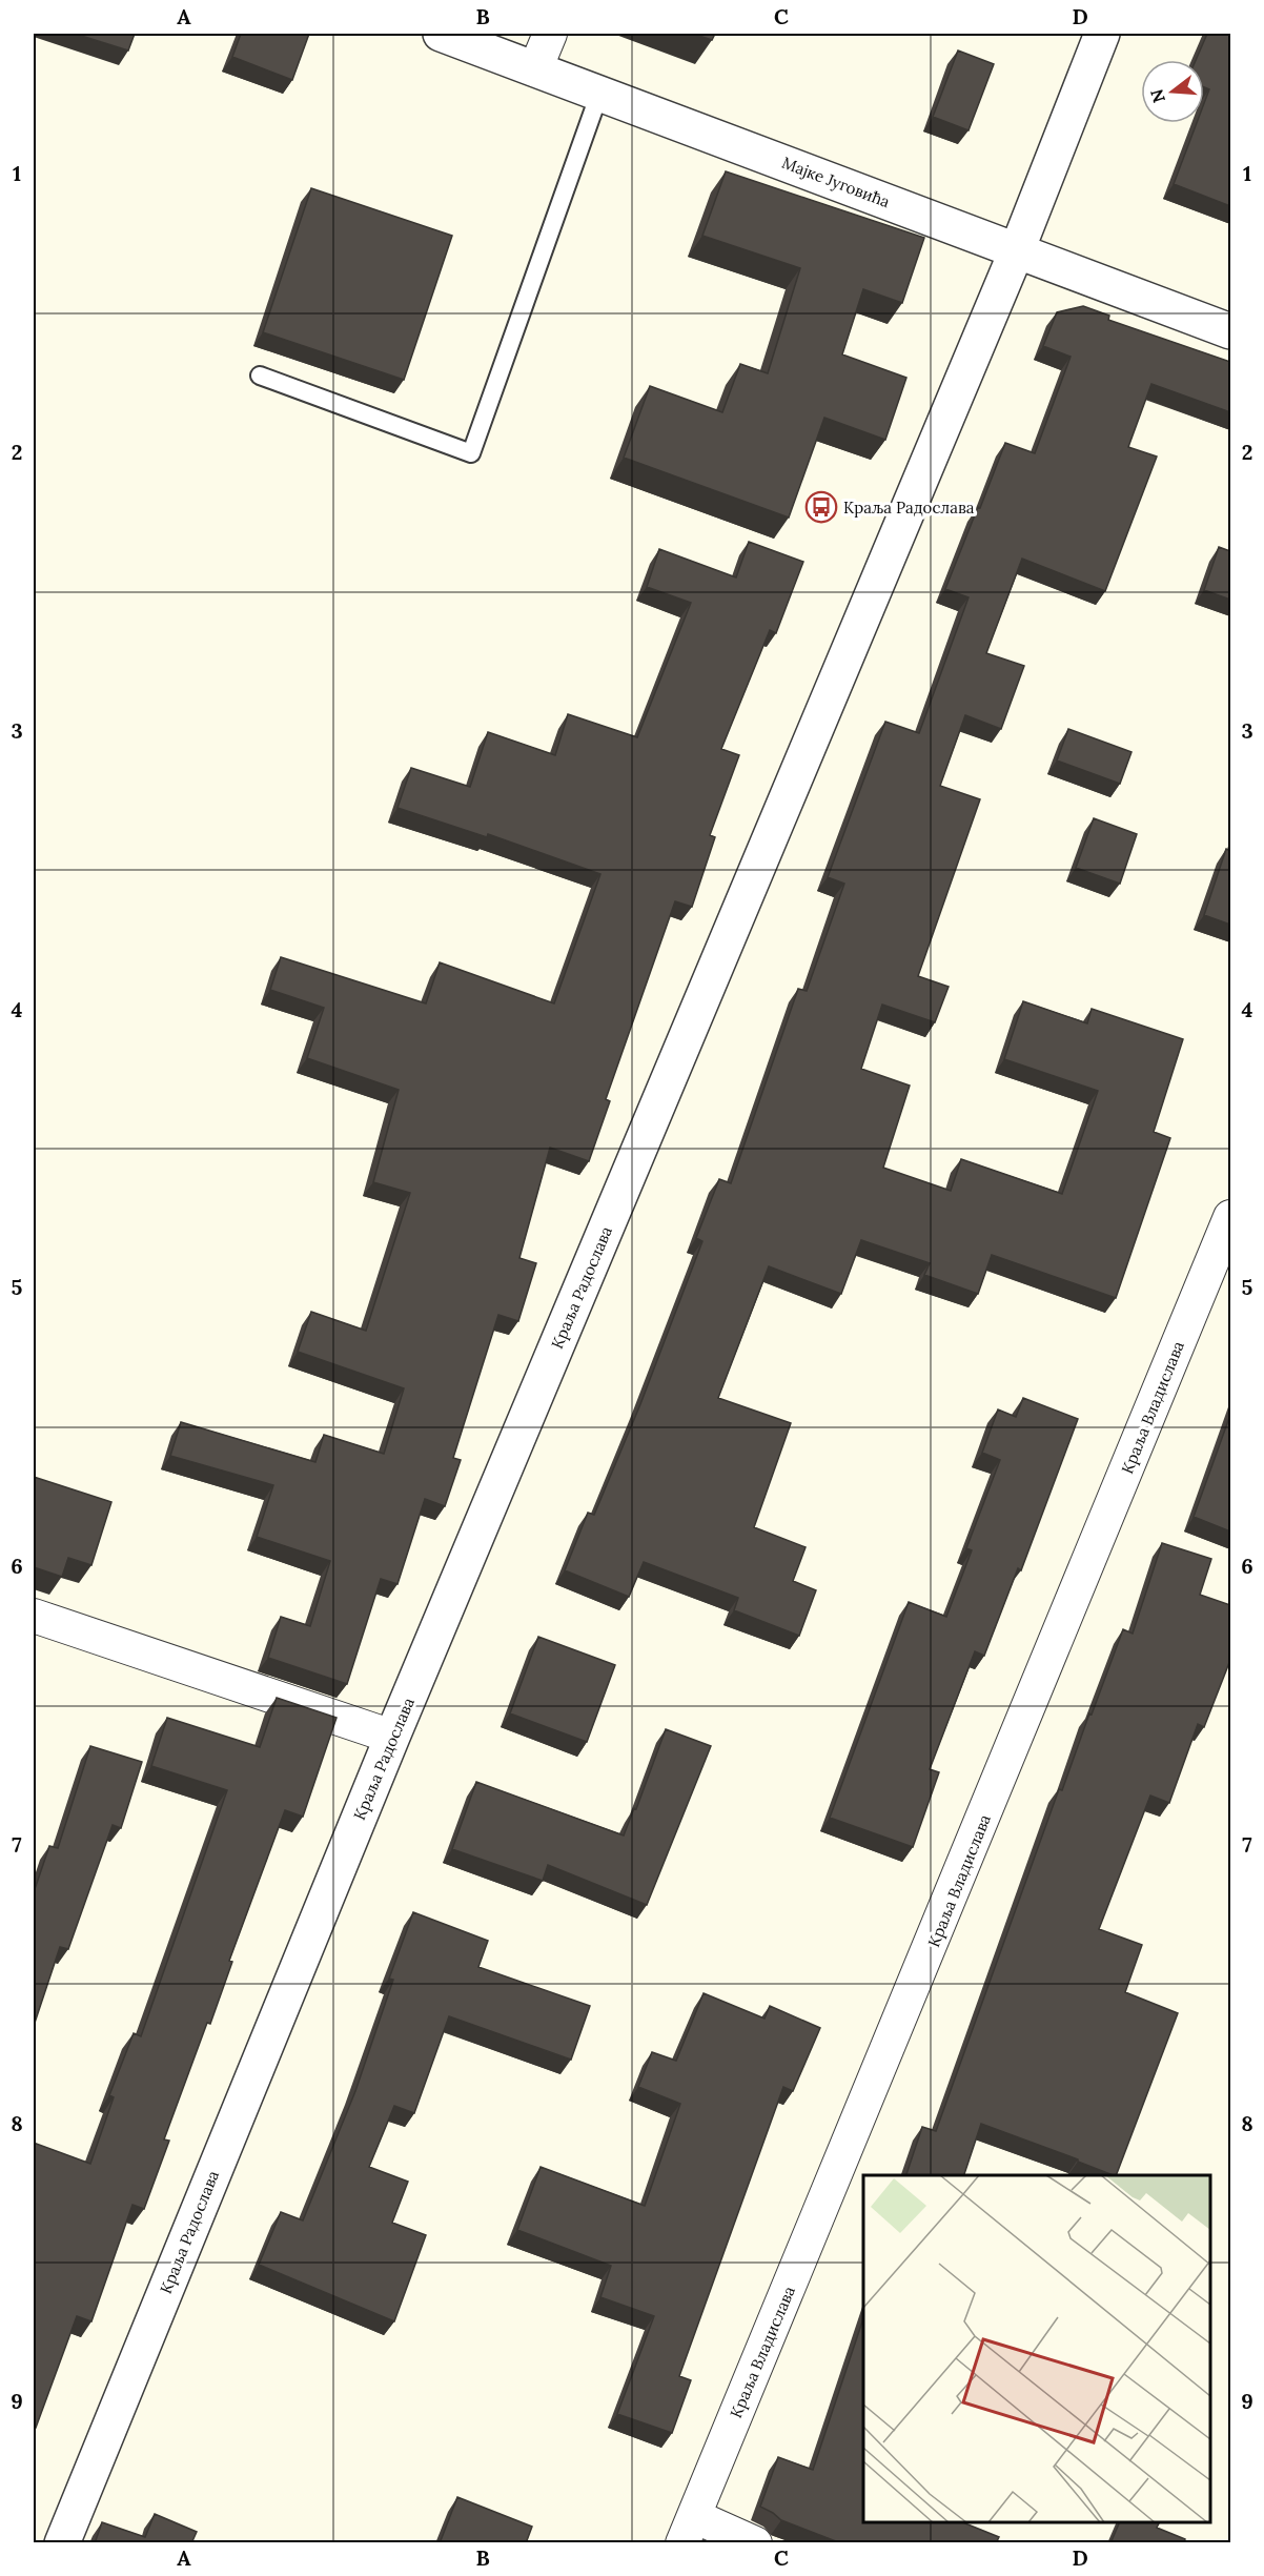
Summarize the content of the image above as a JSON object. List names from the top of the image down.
{
  "streets": {
    "street": ["Мајке Југовића", "Краља Радослава", "Краља Владислава"]
  },
  "crossings": [
    ["Мајке Југовића", "Краља Радослава"]
  ],
  "places": {
    "bus stop": ["Краља Радослава"]
  },
  "north": "left",
  "grid": {
    "columns": [
      "A",
      "B",
      "C",
      "D"
    ],
    "rows": [
      "1",
      "2",
      "3",
      "4",
      "5",
      "6",
      "7",
      "8",
      "9"
    ]
  }
}
